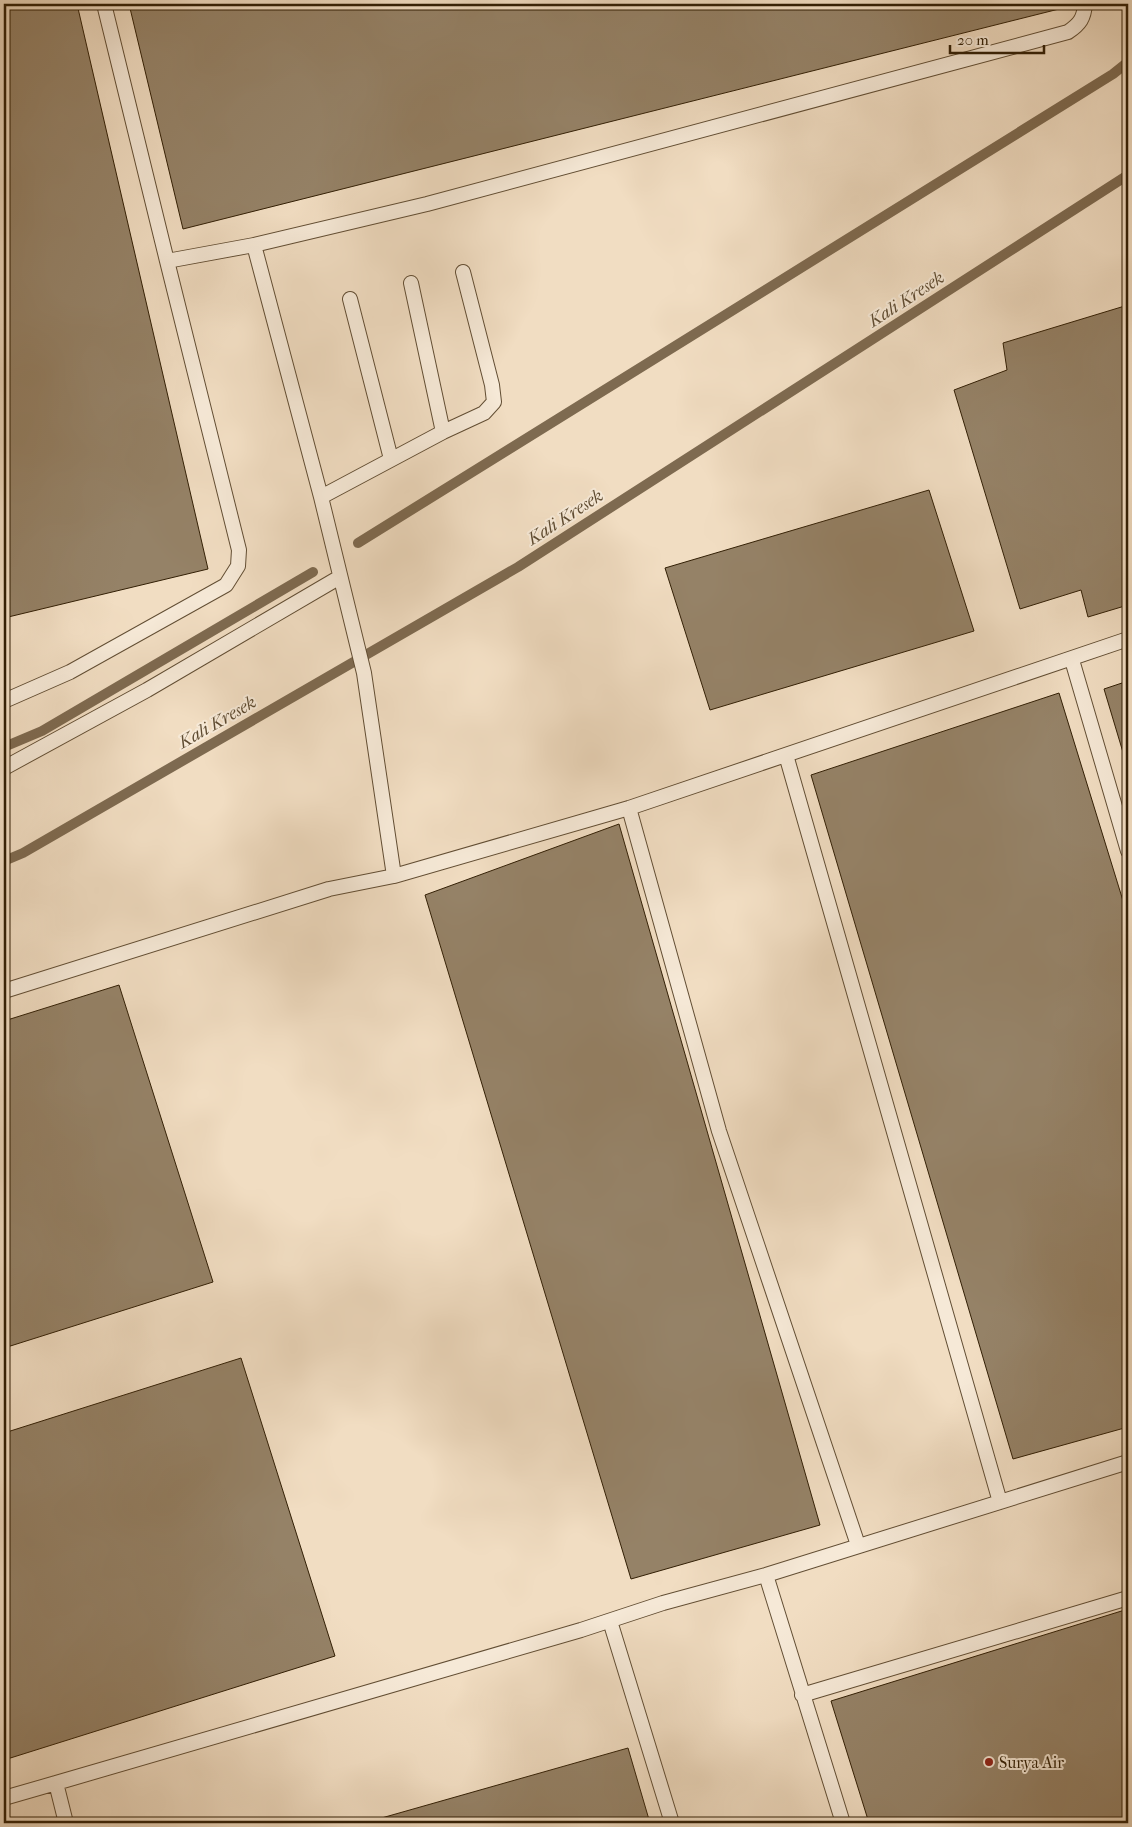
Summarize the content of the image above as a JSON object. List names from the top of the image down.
{
  "water": ["Kali Kresek"],
  "places": ["Surya Air"],
  "scale_bar": "20 m"
}
